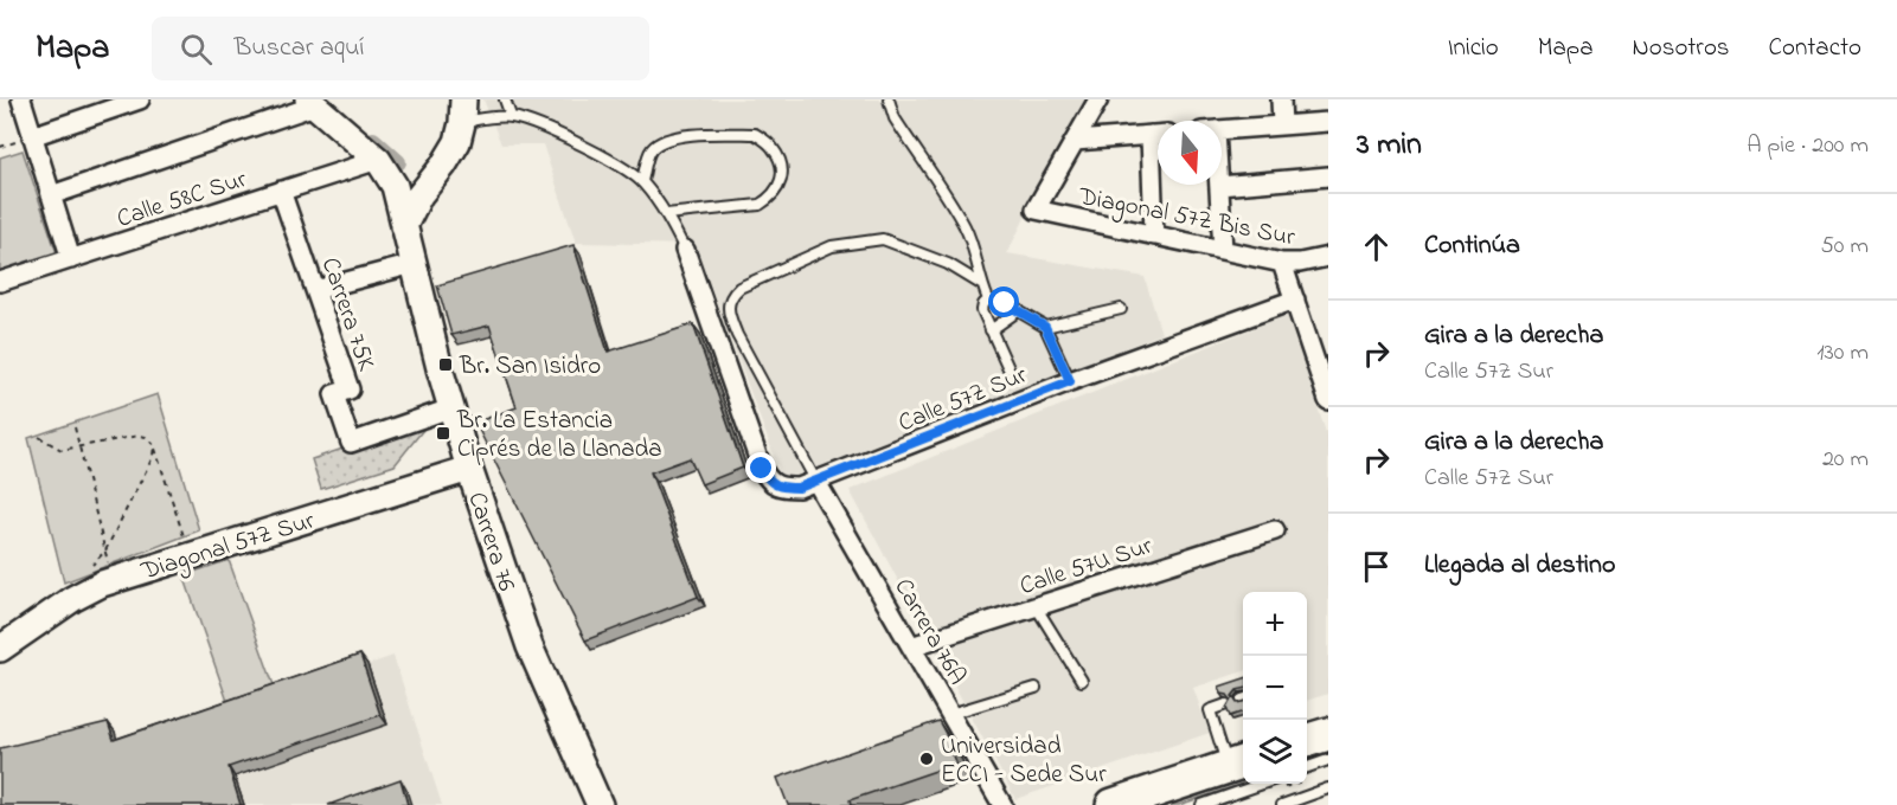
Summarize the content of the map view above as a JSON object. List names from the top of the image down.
{
  "streets": {
    "street": [
      "Calle 58C Sur",
      "Diagonal 57Z Bis Sur",
      "Carrera 75K",
      "Calle 57Z Sur",
      "Carrera 76",
      "Diagonal 57Z Sur",
      "Calle 57U Sur",
      "Carrera 76A"
    ]
  },
  "crossings": [
    ["Calle 58C Sur", "Carrera 75K"],
    ["Calle 58C Sur", "Carrera 76"],
    ["Carrera 75K", "Carrera 76"],
    ["Calle 57Z Sur", "Carrera 76A"],
    ["Carrera 76", "Diagonal 57Z Sur"],
    ["Calle 57U Sur", "Carrera 76A"]
  ],
  "places": {
    "transit": ["Br. San Isidro", "Br. La Estancia Ciprés de la Llanada"],
    "other": ["Universidad ECCI - Sede Sur"]
  },
  "north": "bottom",
  "page": {
    "header": "Mapa",
    "search": "Buscar aquí",
    "nav": [
      "Inicio",
      "Mapa",
      "Nosotros",
      "Contacto"
    ],
    "heading": ["3 min", "A pie · 200 m"],
    "list": [
      ["Continúa", "50 m"],
      ["Gira a la derecha", "Calle 57Z Sur", "130 m"],
      ["Gira a la derecha", "Calle 57Z Sur", "20 m"],
      "Llegada al destino"
    ],
    "map_buttons": ["+", "−"]
  }
}
